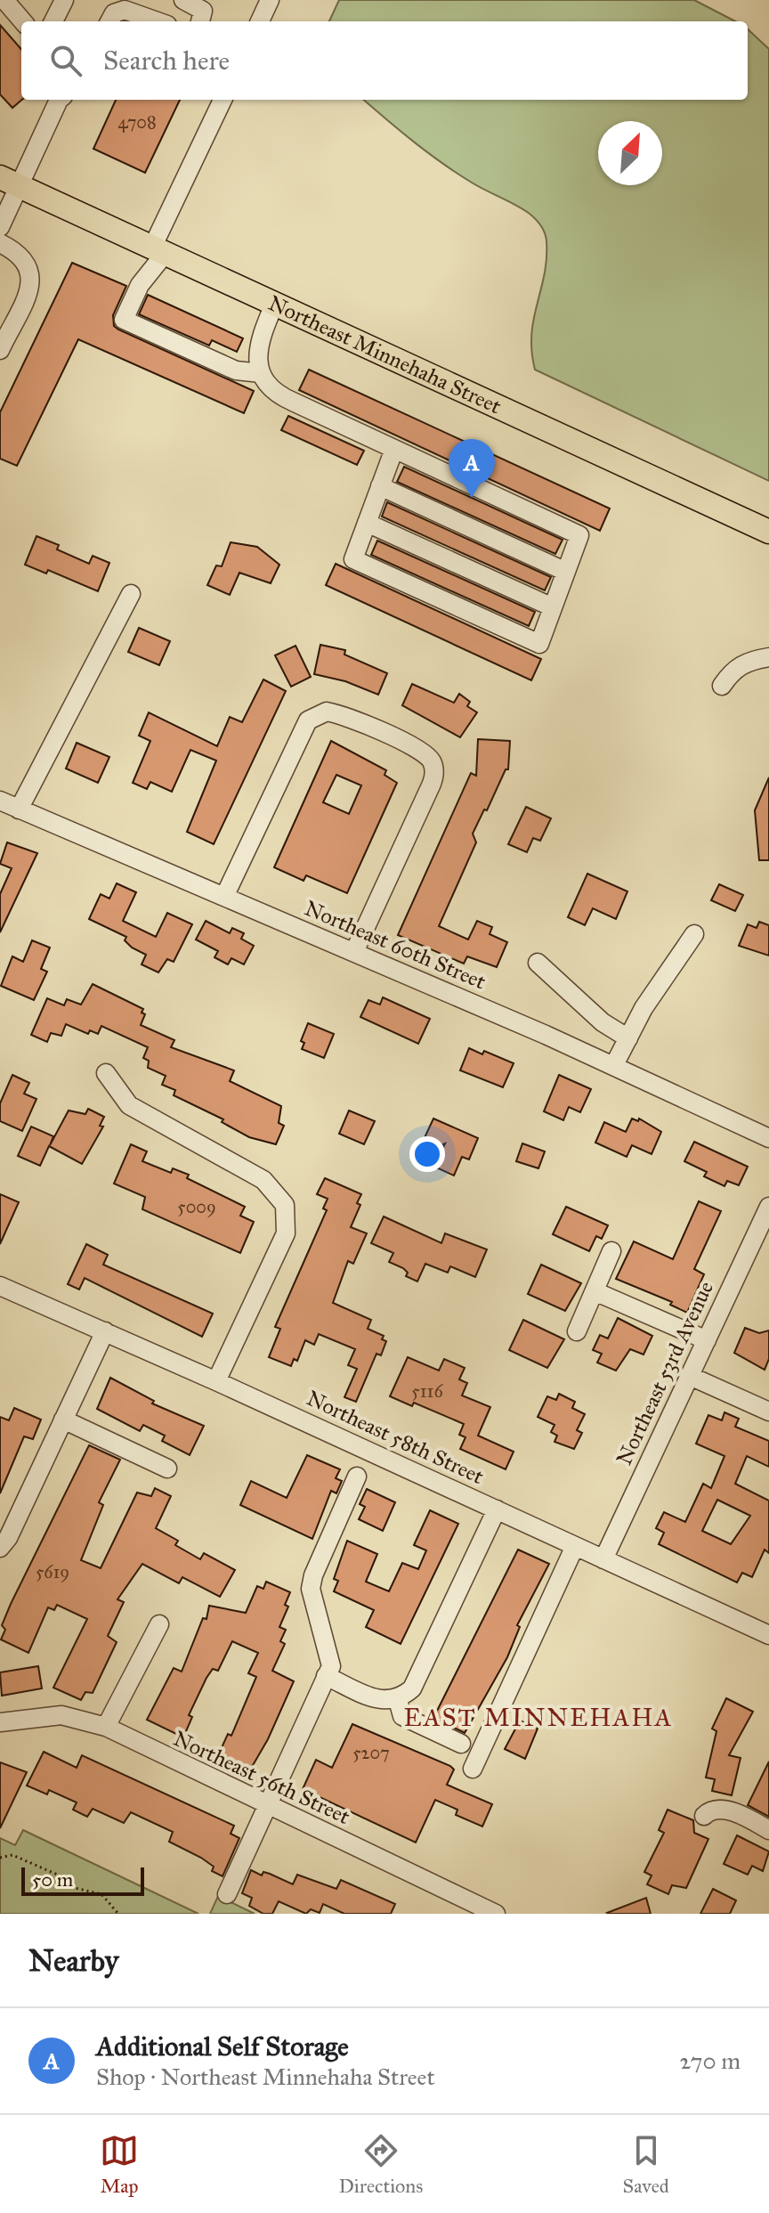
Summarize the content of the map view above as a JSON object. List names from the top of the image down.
{
  "streets": {
    "main road": ["Northeast Minnehaha Street"],
    "street": [
      "Northeast 60th Street",
      "Northeast 53rd Avenue",
      "Northeast 58th Street",
      "Northeast 56th Street"
    ]
  },
  "crossings": [
    ["Northeast 53rd Avenue", "Northeast 58th Street"]
  ],
  "districts": ["EAST MINNEHAHA"],
  "house_numbers": [
    "4708",
    "5009",
    "5116",
    "5619",
    "5207"
  ],
  "scale_bar": "50 m",
  "north": "top right",
  "page": {
    "search": "Search here",
    "pins": "A",
    "scale": "50 m",
    "heading": "Nearby",
    "list": [
      {
        "mark": "A",
        "name": "Additional Self Storage",
        "note": "Shop · Northeast Minnehaha Street",
        "value": "270 m"
      }
    ],
    "nav": ["Map", "Directions", "Saved"]
  }
}
